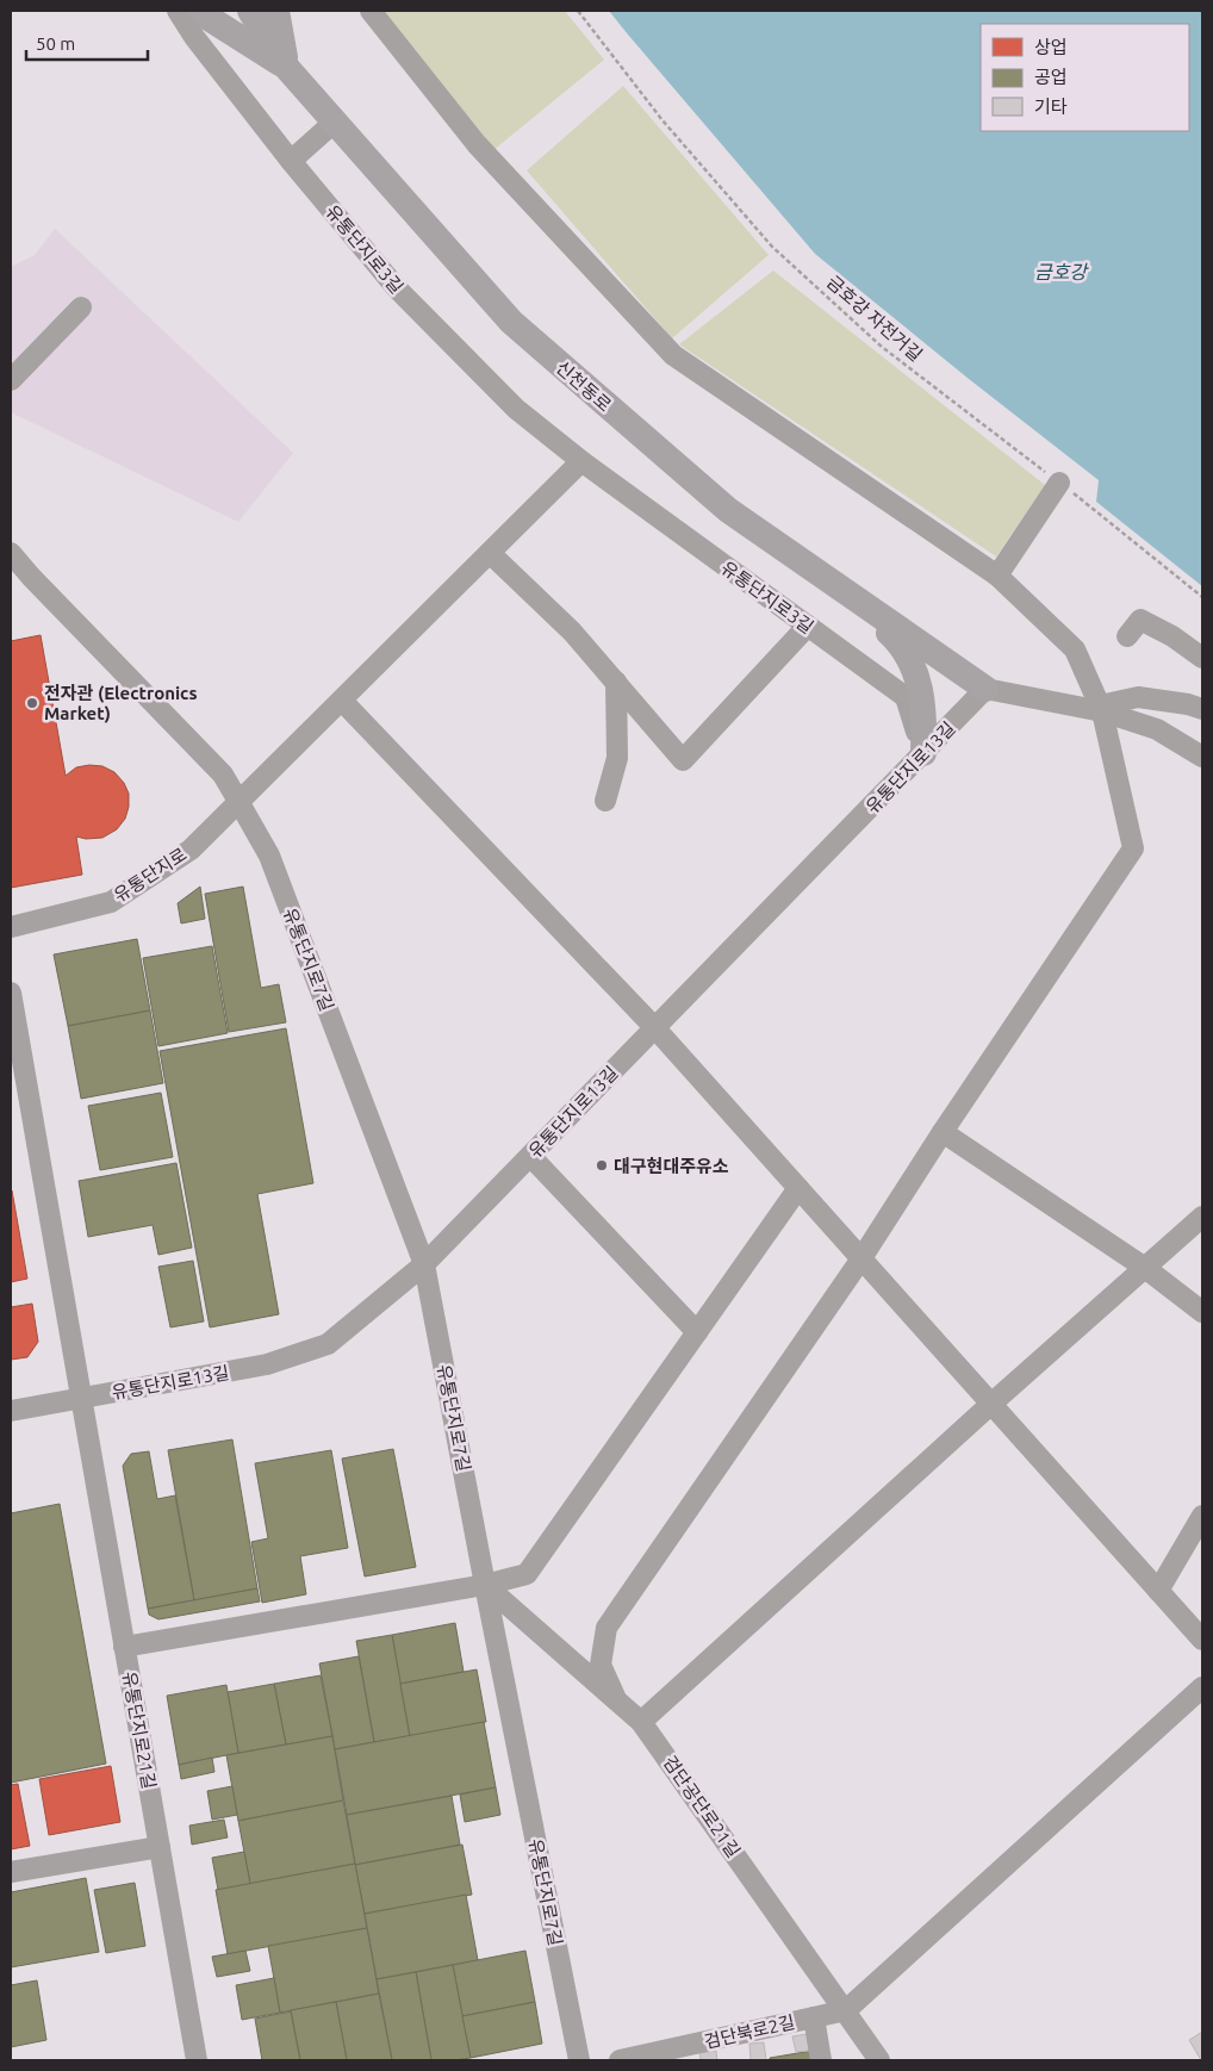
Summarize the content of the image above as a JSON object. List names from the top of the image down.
{
  "streets": {
    "main road": ["신천동로"],
    "street": [
      "유통단지로3길",
      "유통단지로13길",
      "유통단지로",
      "유통단지로7길",
      "유통단지로21길",
      "검단공단로21길",
      "검단북로2길"
    ],
    "path": ["금호강 자전거길"]
  },
  "crossings": [
    ["유통단지로3길", "유통단지로13길"],
    ["신천동로", "유통단지로13길"],
    ["유통단지로13길", "유통단지로7길"],
    ["유통단지로13길", "유통단지로21길"],
    ["유통단지로", "유통단지로7길"],
    ["유통단지로7길", "검단공단로21길"],
    ["검단공단로21길", "검단북로2길"]
  ],
  "water": ["금호강"],
  "places": ["전자관 (Electronics Market)", "대구현대주유소"],
  "legend": ["상업", "공업", "기타"],
  "scale_bar": "50 m"
}
